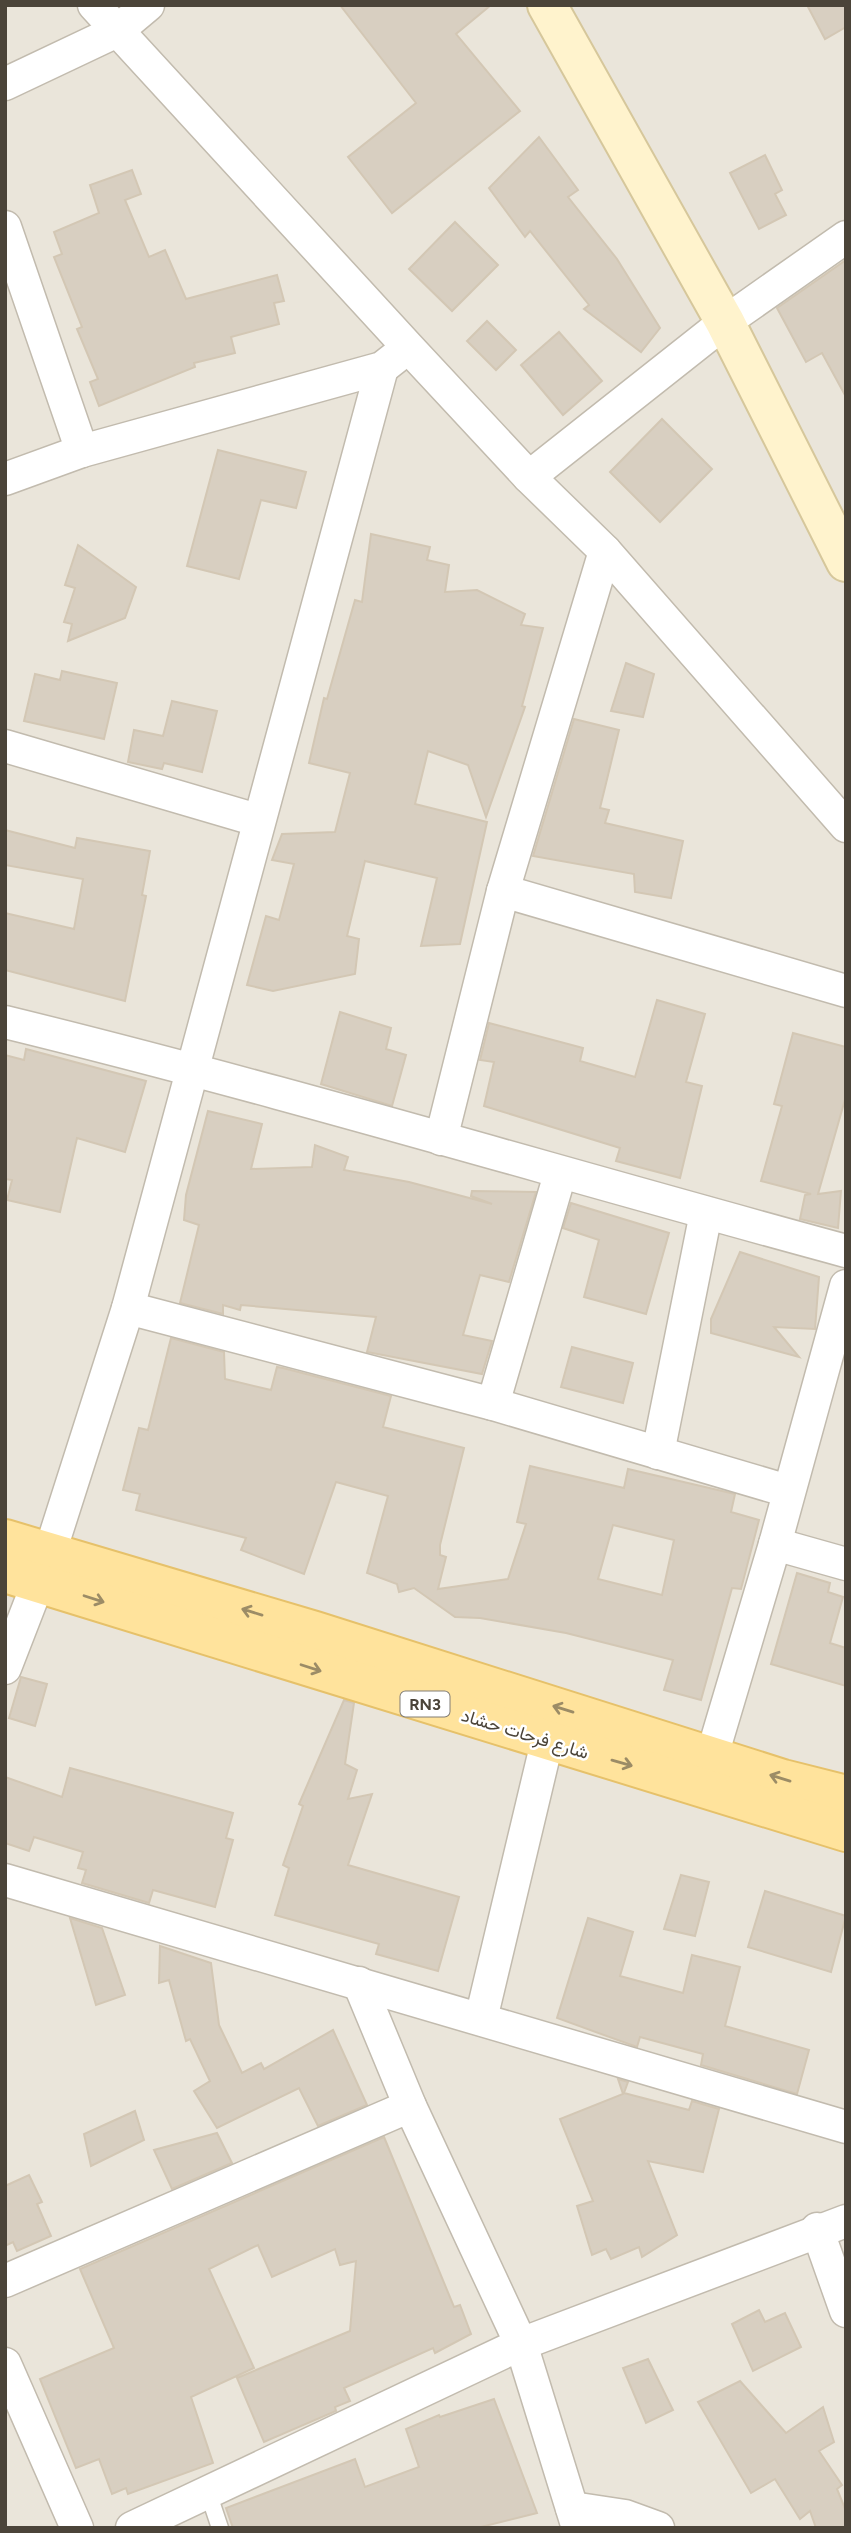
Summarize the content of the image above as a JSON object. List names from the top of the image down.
{
  "streets": {
    "main road": ["RN3", "شارع فرحات حشاد"]
  }
}
